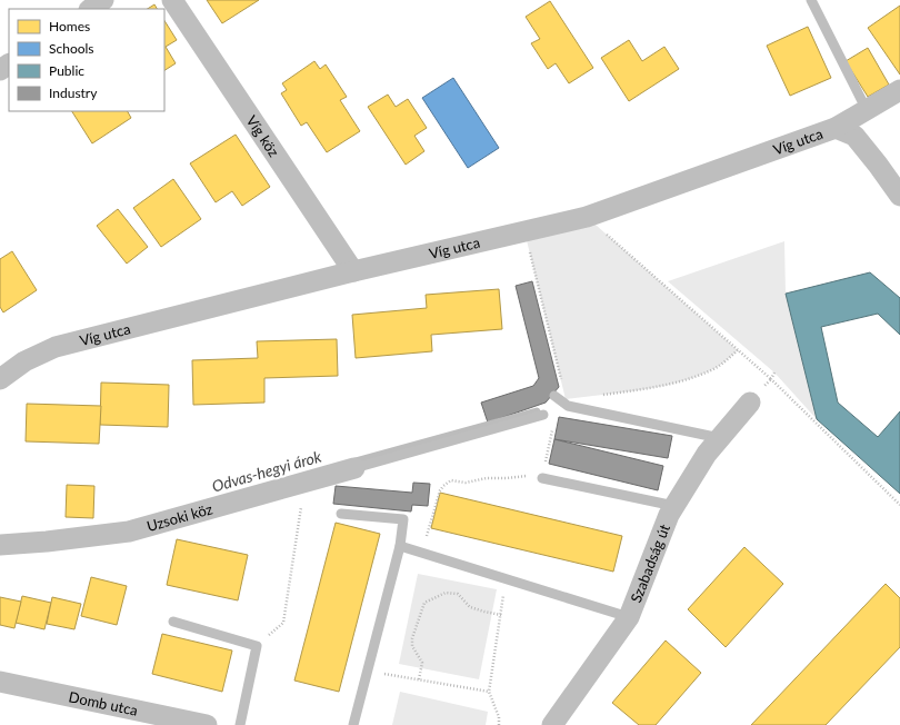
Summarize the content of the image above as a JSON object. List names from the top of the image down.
{
  "streets": {
    "street": [
      "Víg köz",
      "Víg utca",
      "Uzsoki köz",
      "Szabadság út",
      "Domb utca"
    ]
  },
  "crossings": [
    ["Víg köz", "Víg utca"]
  ],
  "water": ["Odvas-hegyi árok"],
  "legend": [
    "Homes",
    "Schools",
    "Public",
    "Industry"
  ]
}
